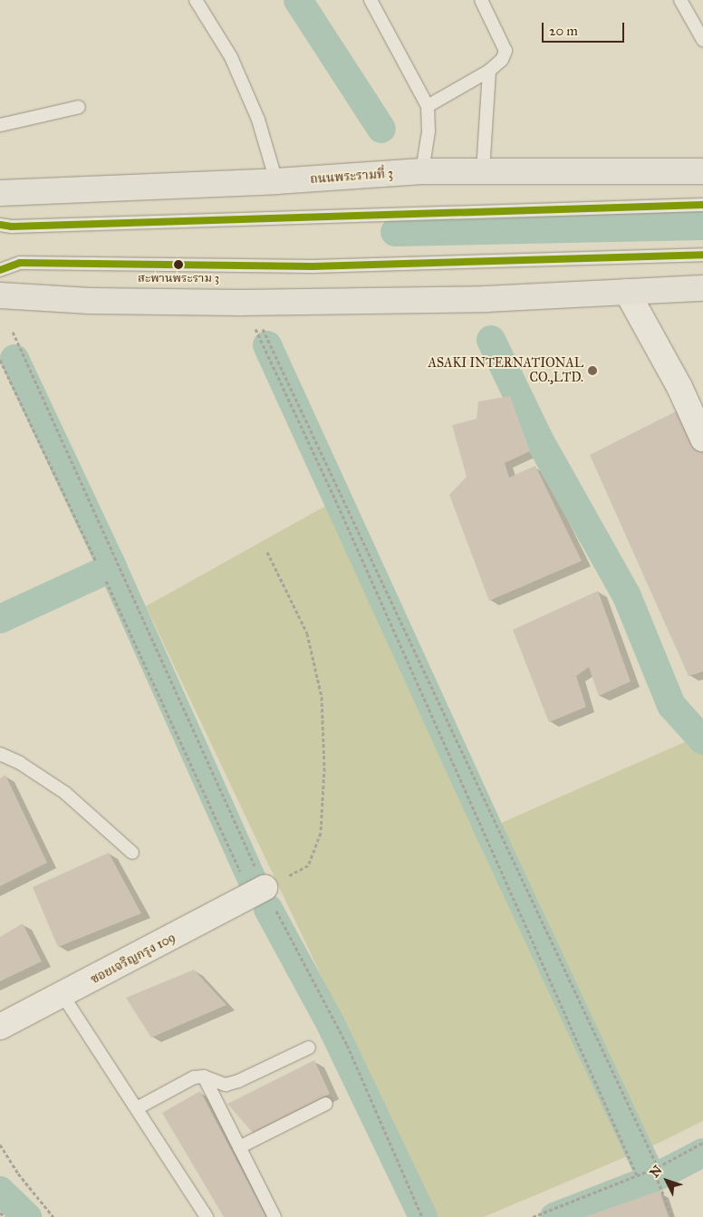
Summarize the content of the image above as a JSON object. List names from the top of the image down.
{
  "streets": {
    "main road": ["ถนนพระรามที่ 3"],
    "street": ["ซอยเจริญกรุง 109"]
  },
  "places": ["สะพานพระราม 3", "ASAKI INTERNATIONAL CO.,LTD."],
  "scale_bar": "20 m",
  "north": "top left"
}
